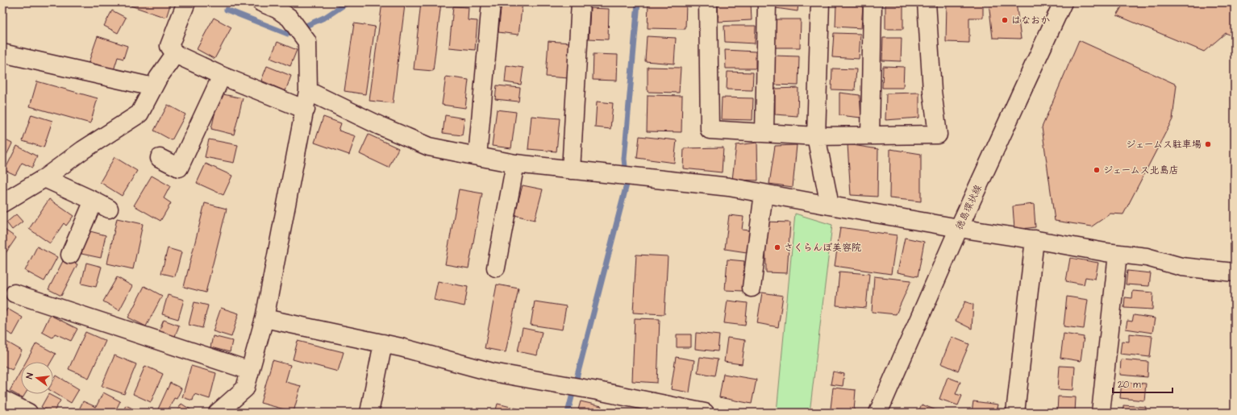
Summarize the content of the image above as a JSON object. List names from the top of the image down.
{
  "streets": {
    "street": ["徳島環状線"]
  },
  "places": [
    "はなおか",
    "ジェームス駐車場",
    "ジェームス北島店",
    "さくらんぼ美容院"
  ],
  "scale_bar": "20 m",
  "north": "left"
}
